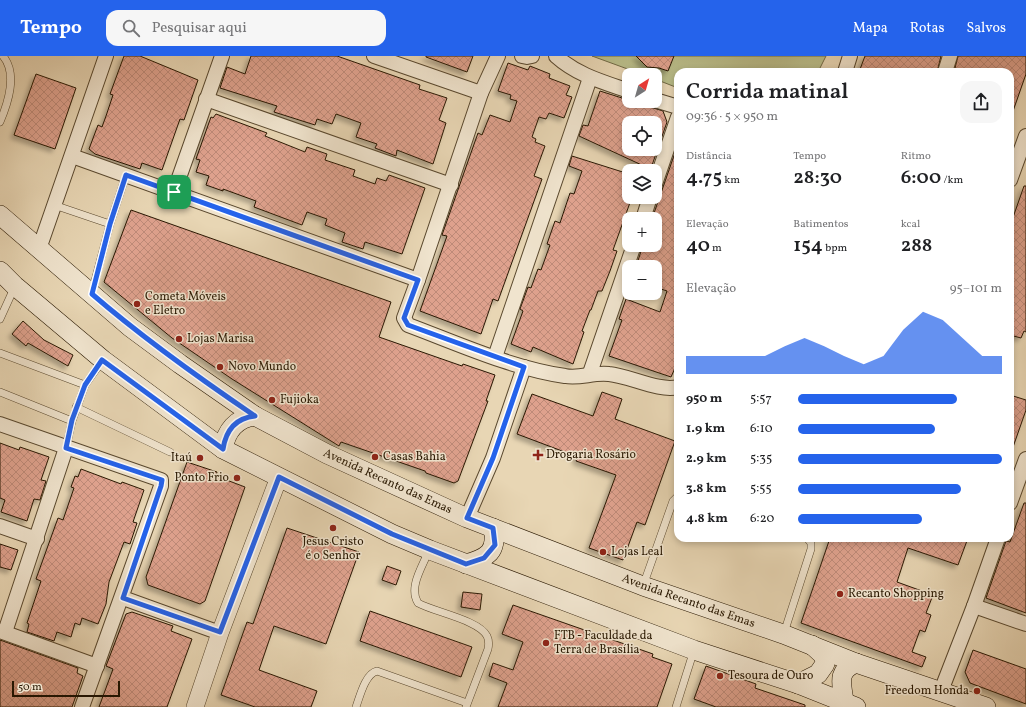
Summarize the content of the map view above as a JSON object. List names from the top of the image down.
{
  "streets": {
    "main road": ["Avenida Recanto das Emas"]
  },
  "places": {
    "other": [
      "Cometa Móveis e Eletro",
      "Lojas Marisa",
      "Novo Mundo",
      "Fujioka",
      "Casas Bahia",
      "Itaú",
      "Ponto Frio",
      "Jesus Cristo é o Senhor",
      "Lojas Leal",
      "Recanto Shopping",
      "FTB - Faculdade da Terra de Brasília",
      "Tesoura de Ouro",
      "Freedom Honda"
    ],
    "health": ["Drogaria Rosário"]
  },
  "scale_bar": "50 m",
  "north": "top right",
  "page": {
    "header": "Tempo",
    "search": "Pesquisar aqui",
    "nav": ["Mapa", "Rotas", "Salvos"],
    "map_buttons": ["+", "−"],
    "heading": ["Corrida matinal", "09:36 · 5 × 950 m"],
    "stats": [
      ["Distância", "4.75 km"],
      ["Tempo", "28:30"],
      ["Ritmo", "6:00 /km"],
      ["Elevação", "40 m"],
      ["Batimentos", "154 bpm"],
      ["kcal", "288"]
    ],
    "chart": ["Elevação", "95–101 m"],
    "list": [
      {
        "name": "950 m",
        "note": "5:57"
      },
      {
        "name": "1.9 km",
        "note": "6:10"
      },
      {
        "name": "2.9 km",
        "note": "5:35"
      },
      {
        "name": "3.8 km",
        "note": "5:55"
      },
      {
        "name": "4.8 km",
        "note": "6:20"
      }
    ],
    "scale": "50 m"
  }
}
